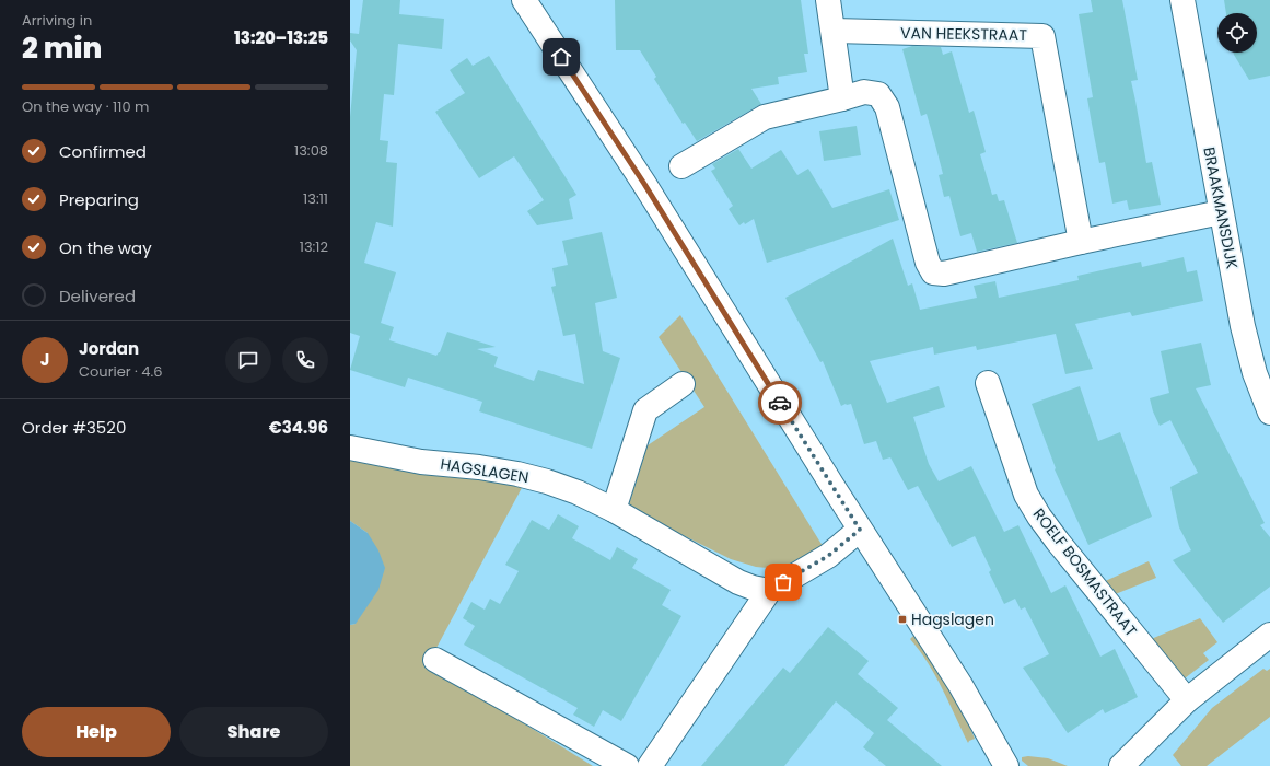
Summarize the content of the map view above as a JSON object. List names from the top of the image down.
{
  "streets": {
    "street": [
      "VAN HEEKSTRAAT",
      "BRAAKMANSDIJK",
      "HAGSLAGEN",
      "ROELF BOSMASTRAAT"
    ]
  },
  "places": {
    "transit": ["Hagslagen"]
  },
  "page": {
    "heading": ["2 min", "Arriving in", "13:20–13:25"],
    "panel": [
      "Jordan",
      "Courier · 4.6",
      "Order #3520",
      "€34.96"
    ],
    "bar": "On the way · 110 m",
    "list": [
      ["Confirmed", "13:08"],
      ["Preparing", "13:11"],
      ["On the way", "13:12"],
      "Delivered"
    ],
    "round": "J",
    "buttons": ["Help", "Share"]
  }
}
